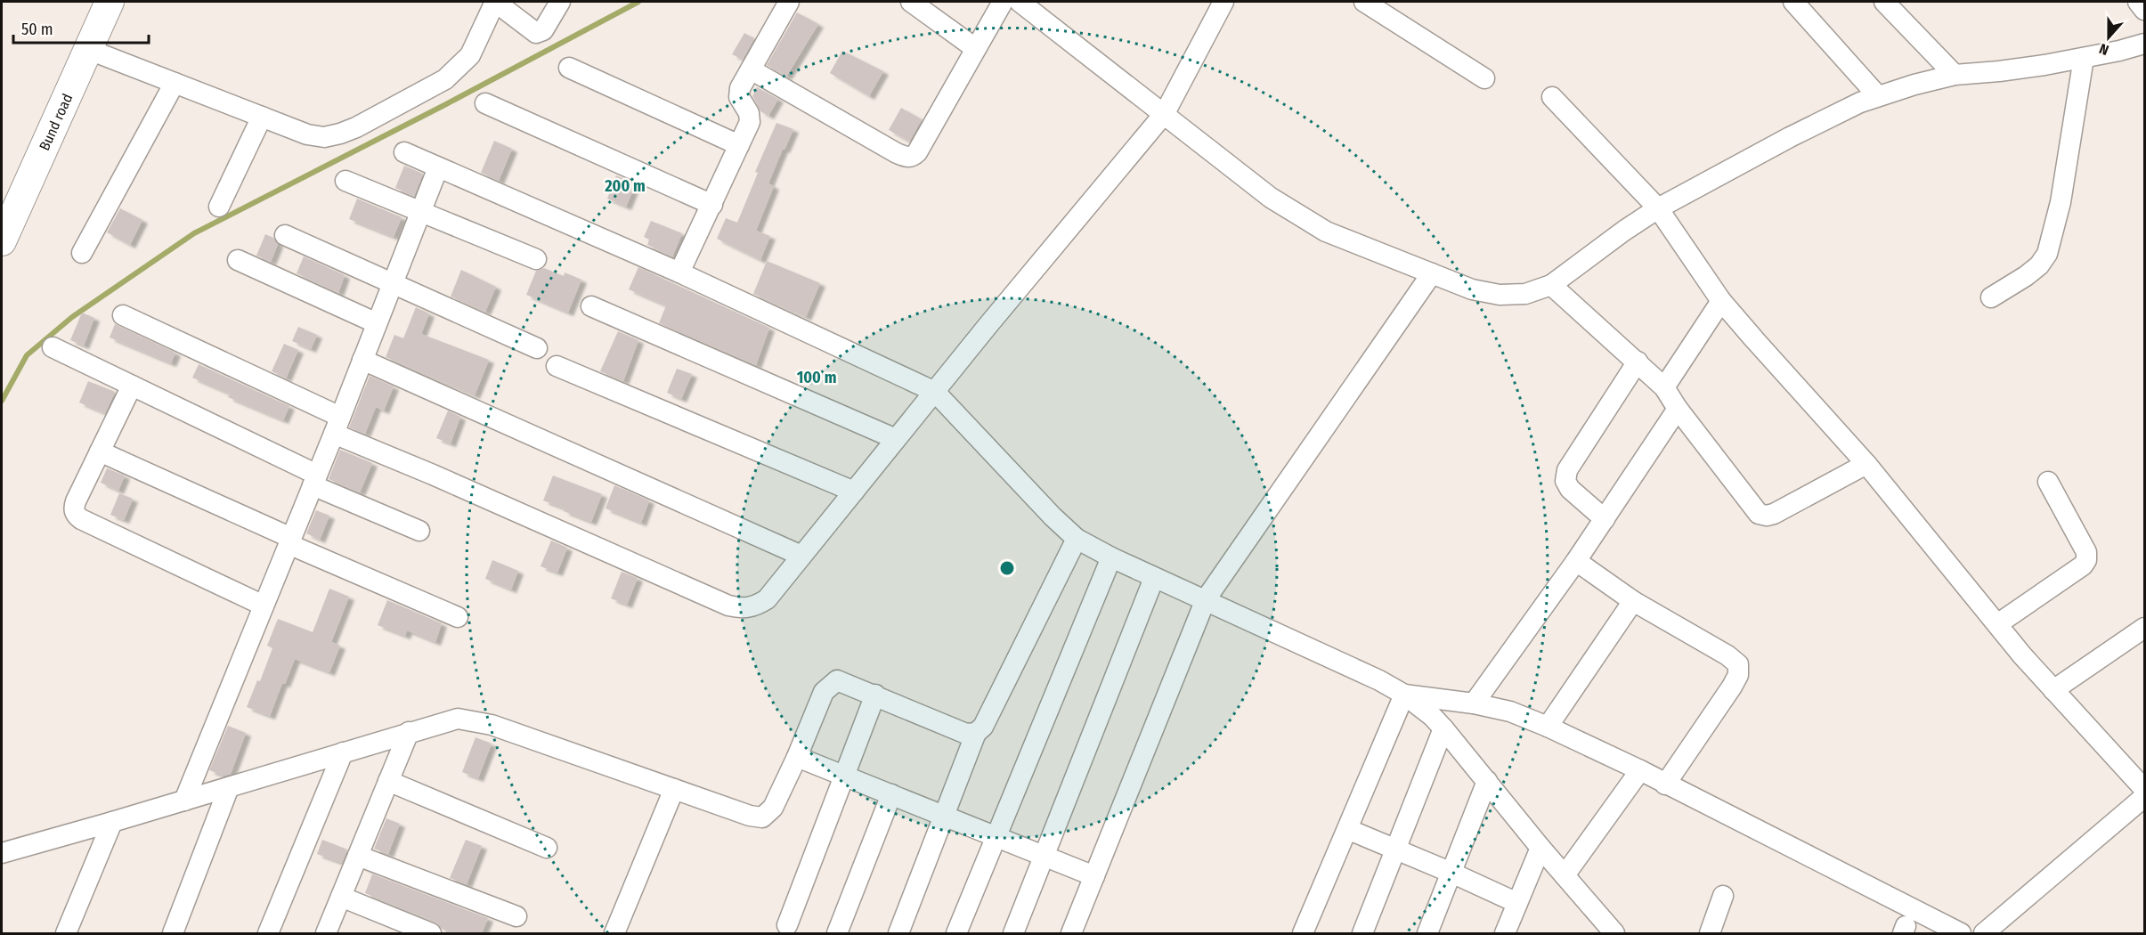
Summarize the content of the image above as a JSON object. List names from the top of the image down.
{
  "streets": {
    "street": ["Bund road"]
  },
  "scale_bar": "50 m",
  "north": "bottom",
  "rings": ["200 m", "100 m"]
}
